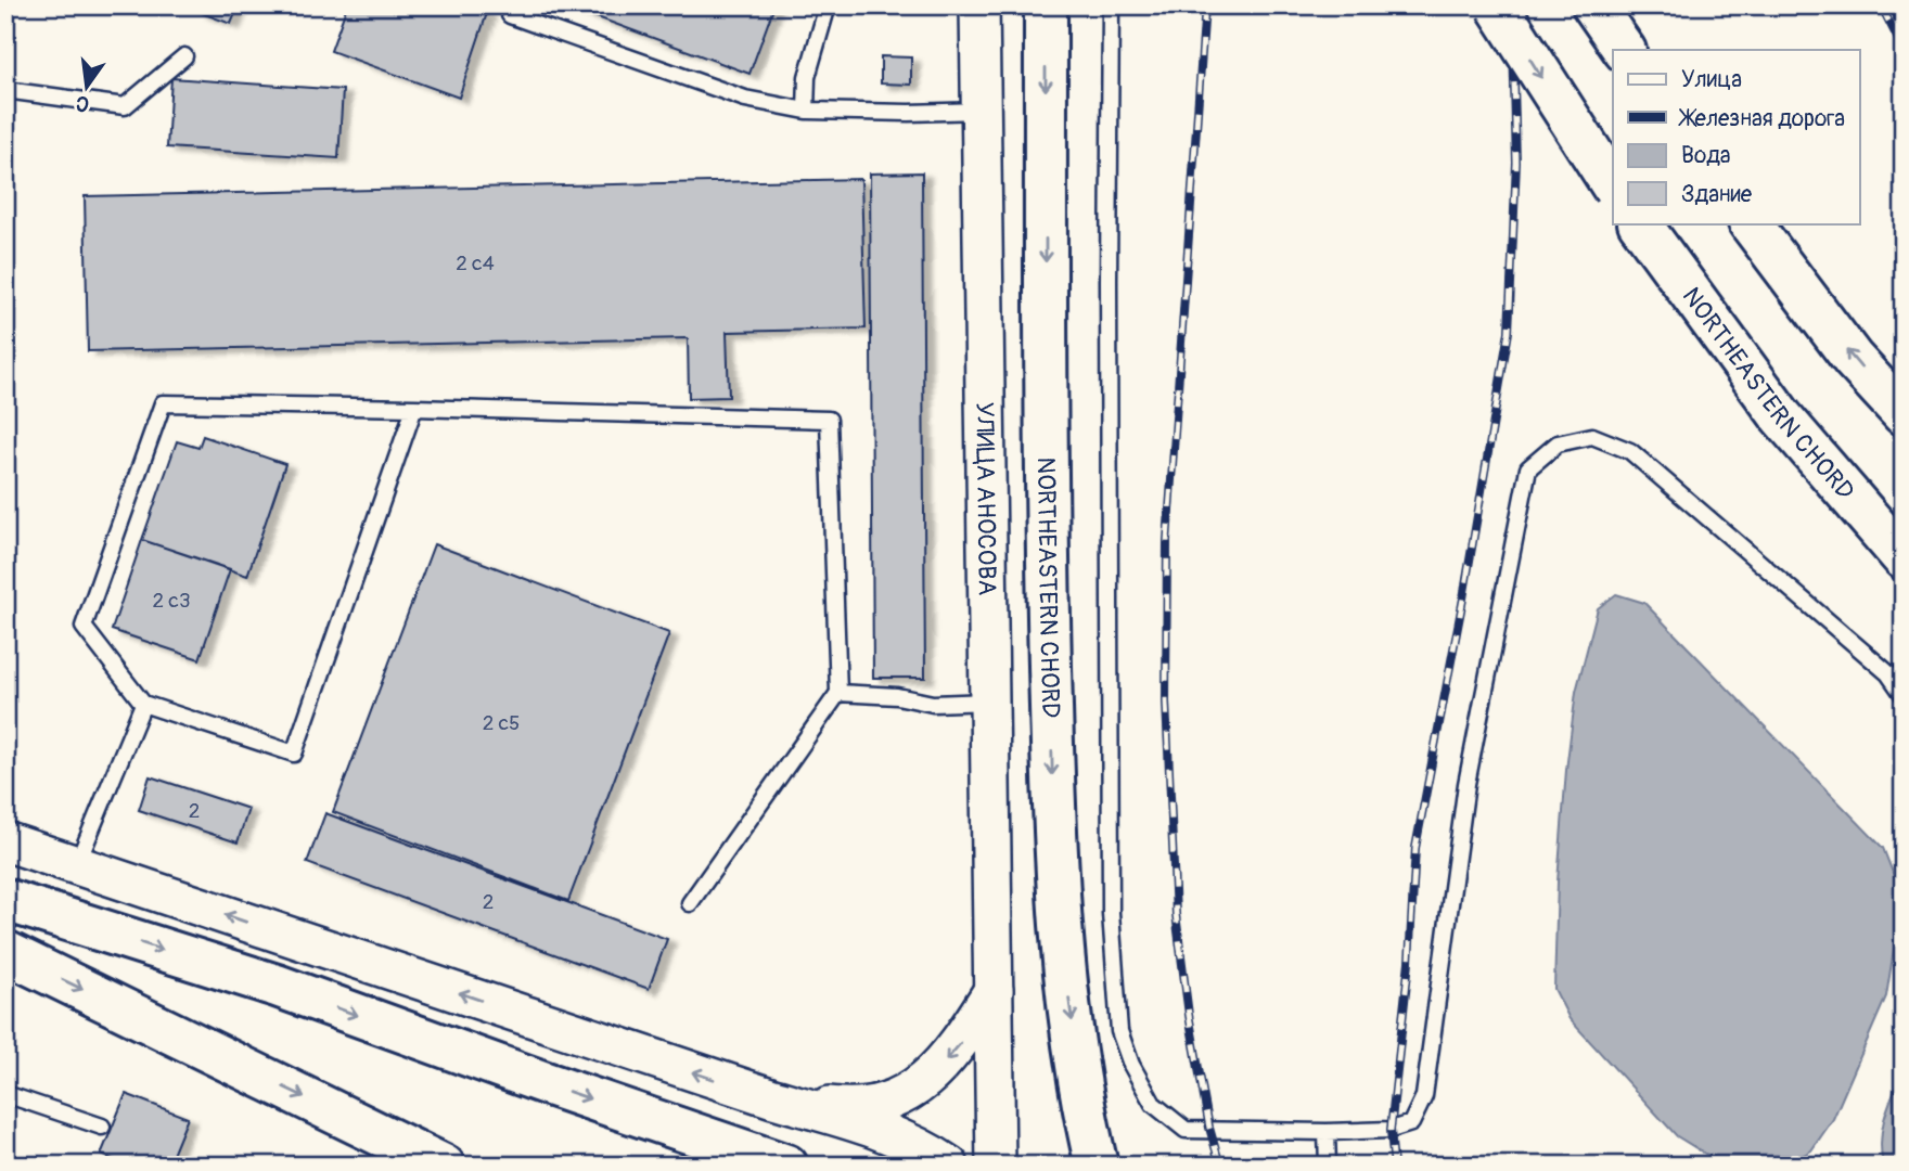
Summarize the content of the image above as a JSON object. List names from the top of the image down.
{
  "streets": {
    "main road": ["NORTHEASTERN CHORD"],
    "street": ["УЛИЦА АНОСОВА"]
  },
  "one_way": ["NORTHEASTERN CHORD"],
  "house_numbers": [
    "2 с4",
    "2 с3",
    "2 с5",
    "2",
    "2"
  ],
  "legend": [
    "Улица",
    "Железная дорога",
    "Вода",
    "Здание"
  ],
  "north": "bottom"
}
